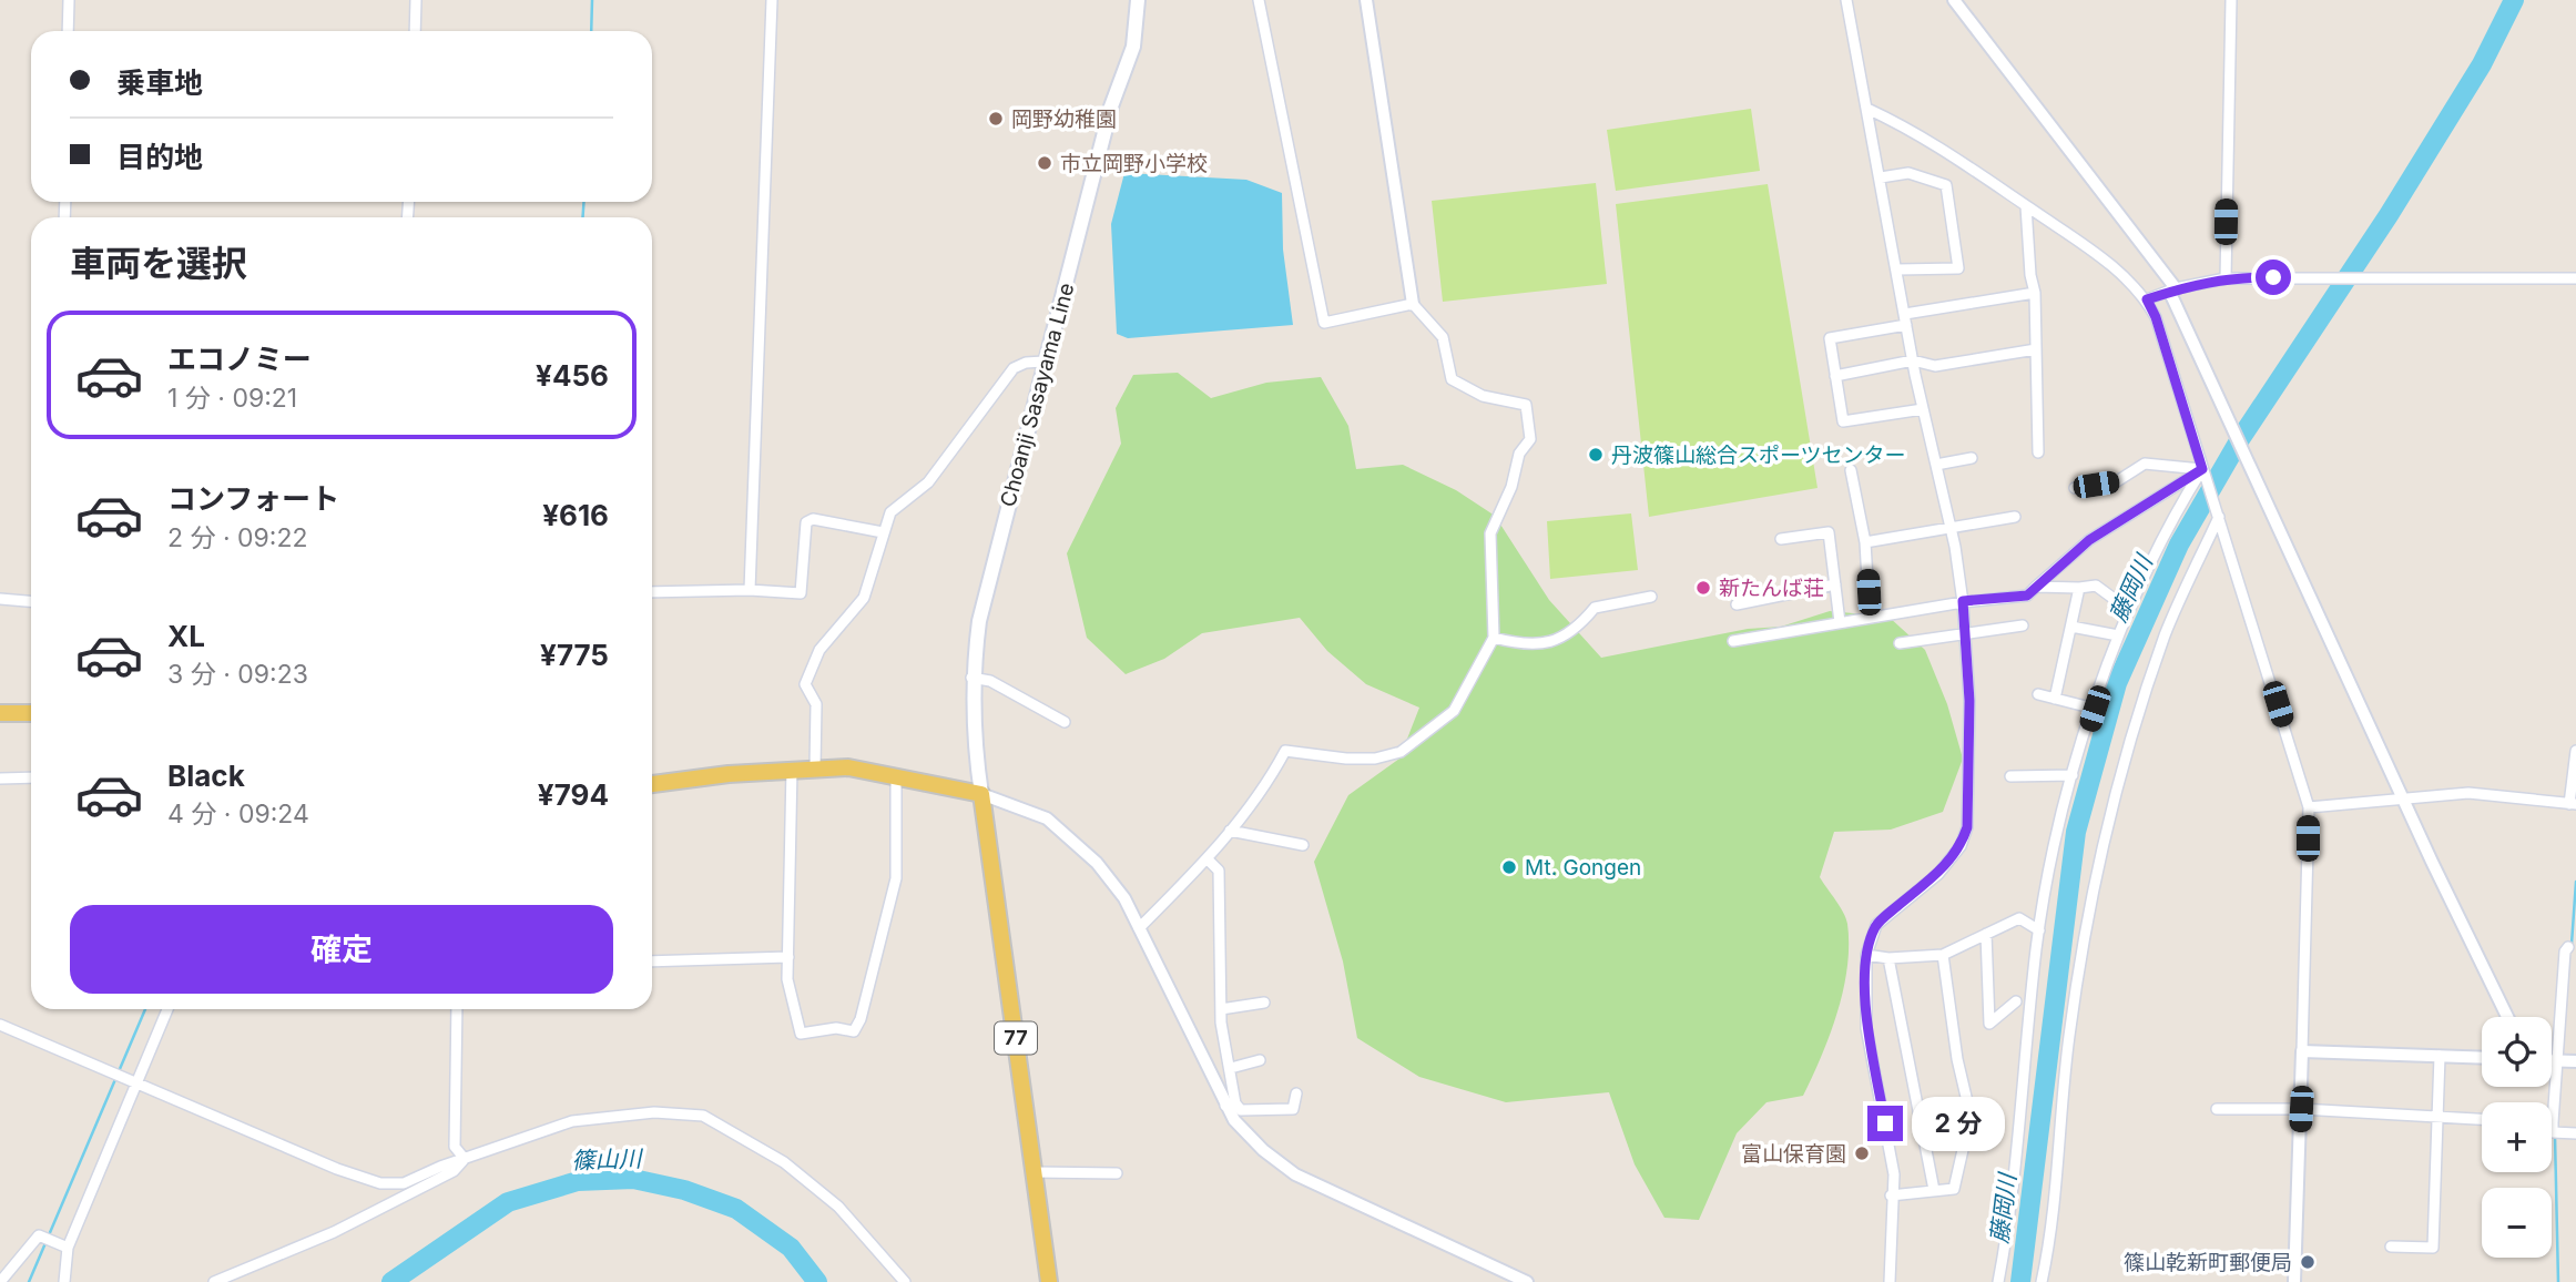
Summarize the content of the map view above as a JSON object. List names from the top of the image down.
{
  "streets": {
    "main road": ["Choanji Sasayama Line", "77"]
  },
  "crossings": [
    ["Choanji Sasayama Line", "77"]
  ],
  "water": ["藤岡川", "篠山川"],
  "places": [
    "岡野幼稚園",
    "市立岡野小学校",
    "丹波篠山総合スポーツセンター",
    "新たんば荘",
    "Mt. Gongen",
    "富山保育園",
    "篠山乾新町郵便局"
  ],
  "page": {
    "banner": ["乗車地", "目的地"],
    "heading": "車両を選択",
    "list": [
      {
        "name": "エコノミー",
        "note": "1 分 · 09:21",
        "value": "¥456"
      },
      {
        "name": "コンフォート",
        "note": "2 分 · 09:22",
        "value": "¥616"
      },
      {
        "name": "XL",
        "note": "3 分 · 09:23",
        "value": "¥775"
      },
      {
        "name": "Black",
        "note": "4 分 · 09:24",
        "value": "¥794"
      }
    ],
    "buttons": "確定",
    "map_buttons": ["+", "−"],
    "bubble": "2 分"
  }
}
